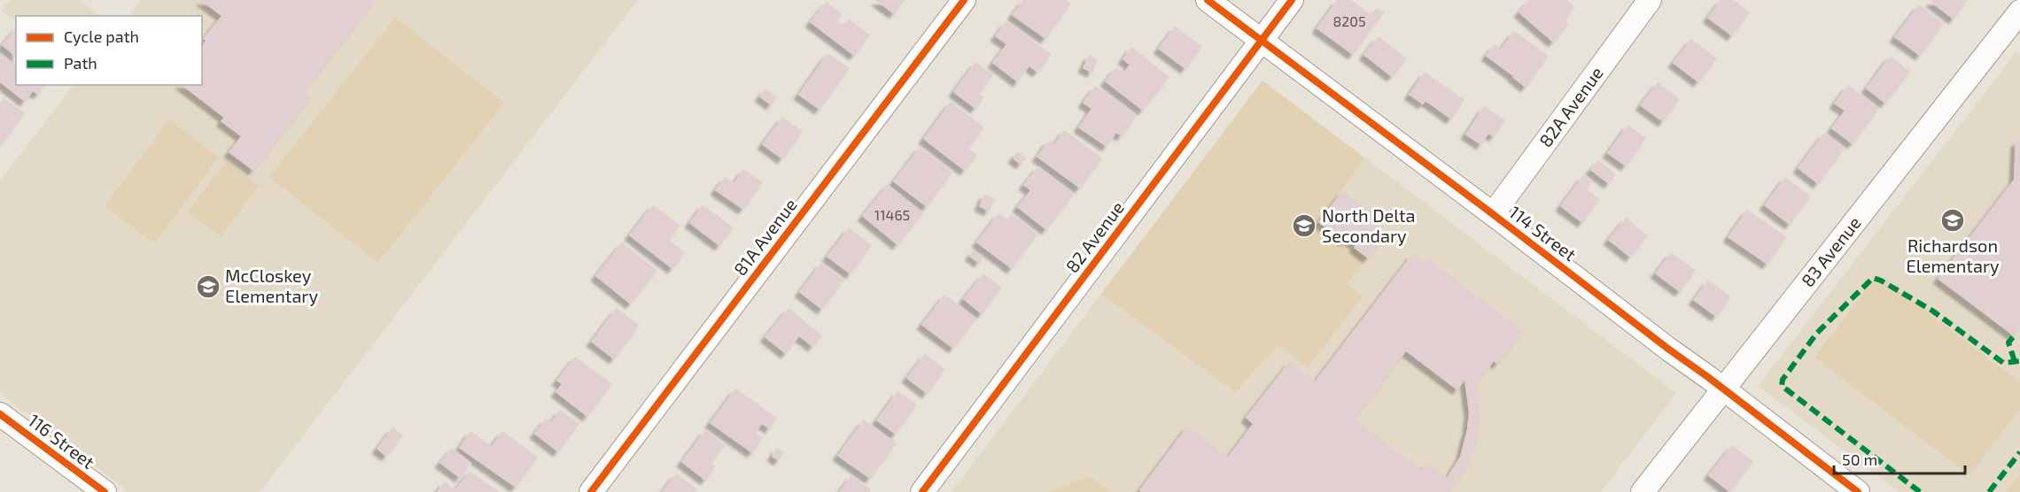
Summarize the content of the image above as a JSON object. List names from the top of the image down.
{
  "streets": {
    "street": [
      "82A Avenue",
      "114 Street",
      "81A Avenue",
      "82 Avenue",
      "83 Avenue",
      "116 Street"
    ]
  },
  "crossings": [
    ["82A Avenue", "114 Street"],
    ["114 Street", "82 Avenue"],
    ["114 Street", "83 Avenue"]
  ],
  "places": {
    "school or university": ["Richardson Elementary", "North Delta Secondary", "McCloskey Elementary"]
  },
  "house_numbers": ["8205", "11465"],
  "legend": ["Cycle path", "Path"],
  "scale_bar": "50 m"
}
